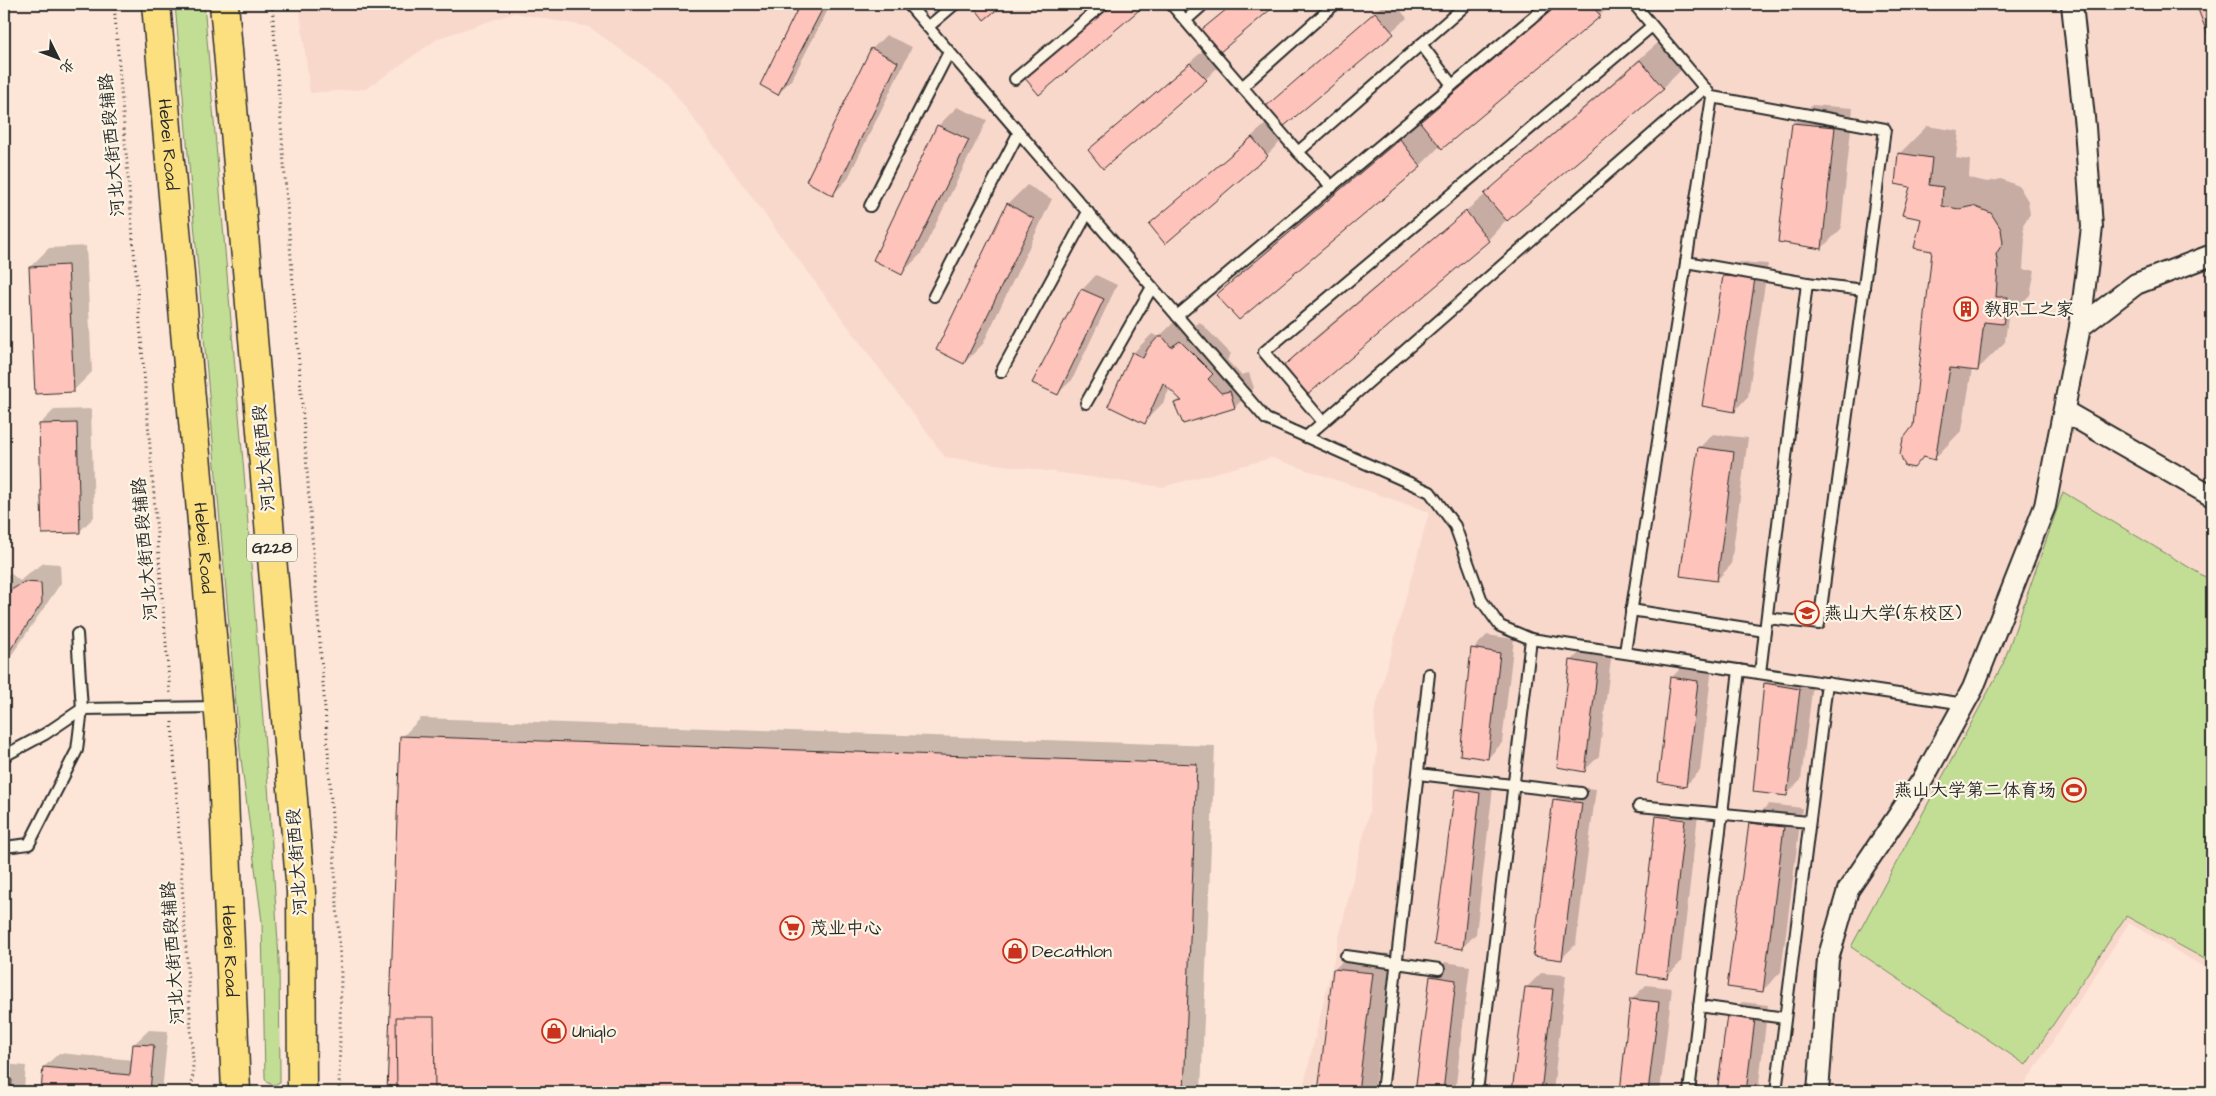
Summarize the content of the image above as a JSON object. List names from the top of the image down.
{
  "streets": {
    "highway": ["Hebei Road", "河北大街西段", "G228"],
    "path": ["河北大街西段辅路"]
  },
  "places": {
    "building": ["教职工之家"],
    "school or university": ["燕山大学(东校区)"],
    "sports": ["燕山大学第二体育场"],
    "supermarket": ["茂业中心"],
    "shop": ["Decathlon", "Uniqlo"]
  },
  "north": "bottom right"
}
